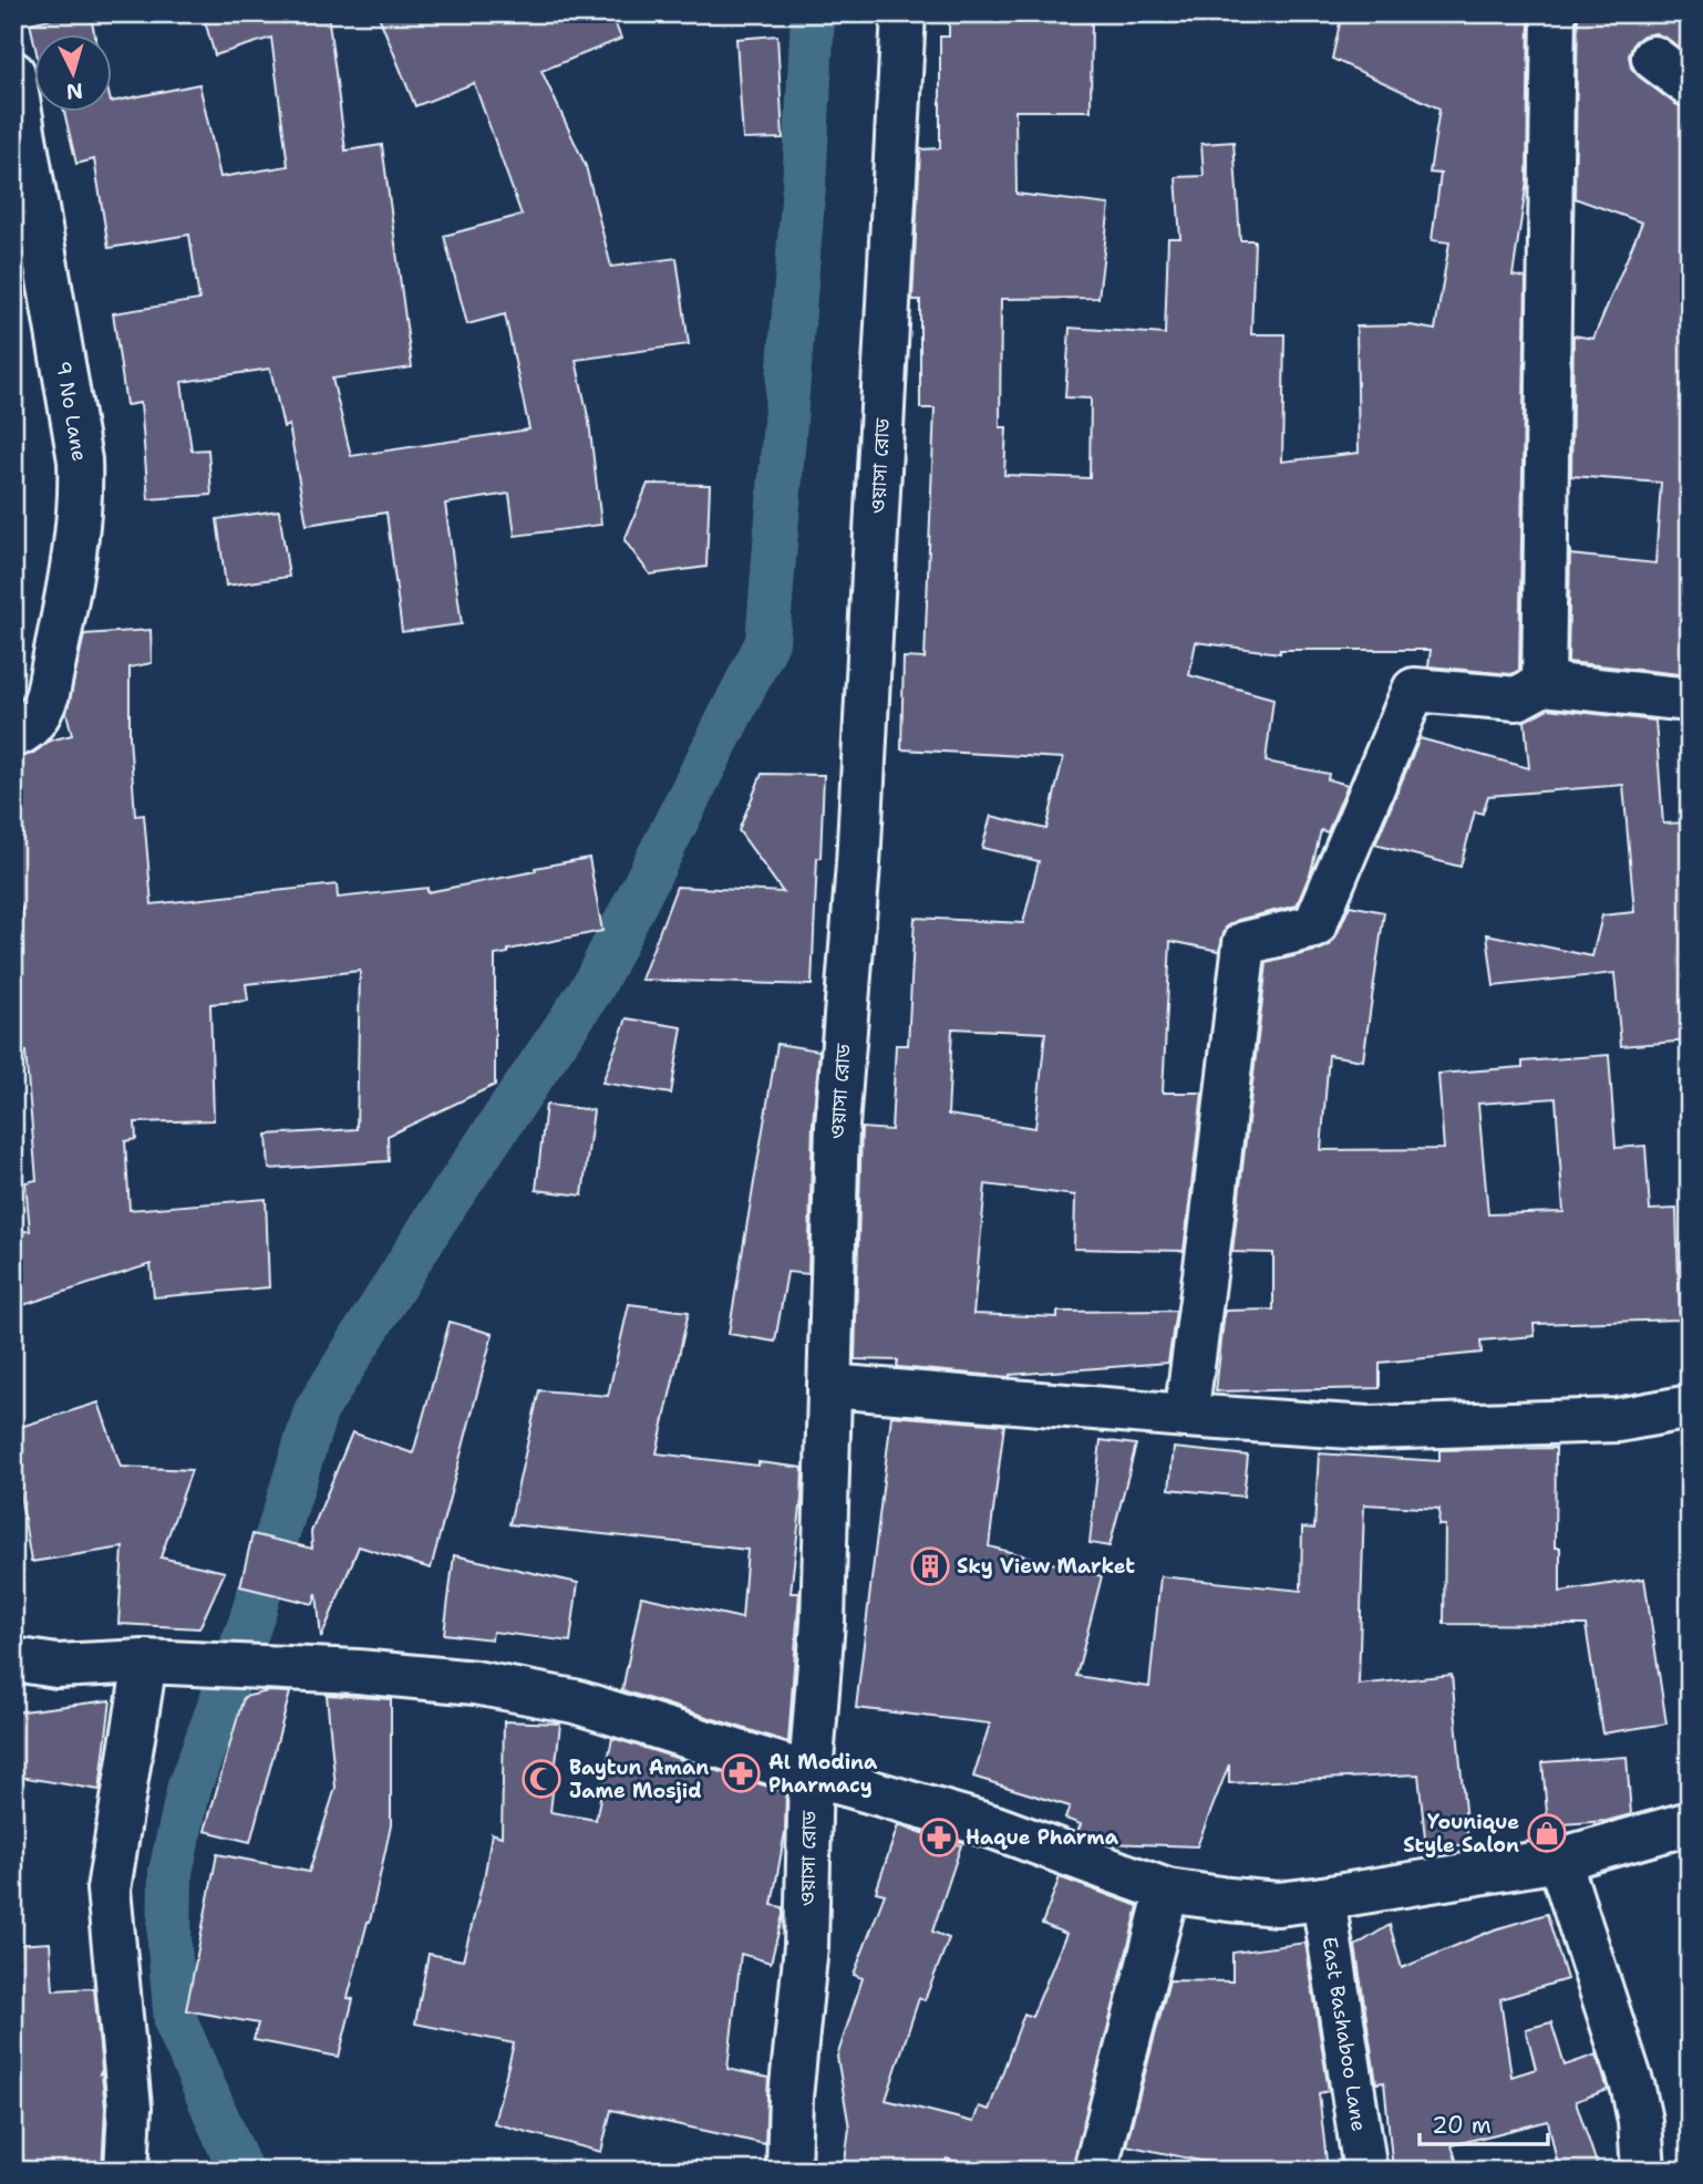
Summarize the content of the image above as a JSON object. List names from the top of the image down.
{
  "streets": {
    "street": ["9 No Lane", "ওয়াসা রোড", "East Bashaboo Lane"]
  },
  "places": {
    "building": ["Sky View Market"],
    "pharmacy": ["Al Modina Pharmacy", "Haque Pharma"],
    "mosque": ["Baytun Aman Jame Mosjid"],
    "shop": ["Younique Style Salon"]
  },
  "scale_bar": "20 m",
  "north": "bottom"
}
